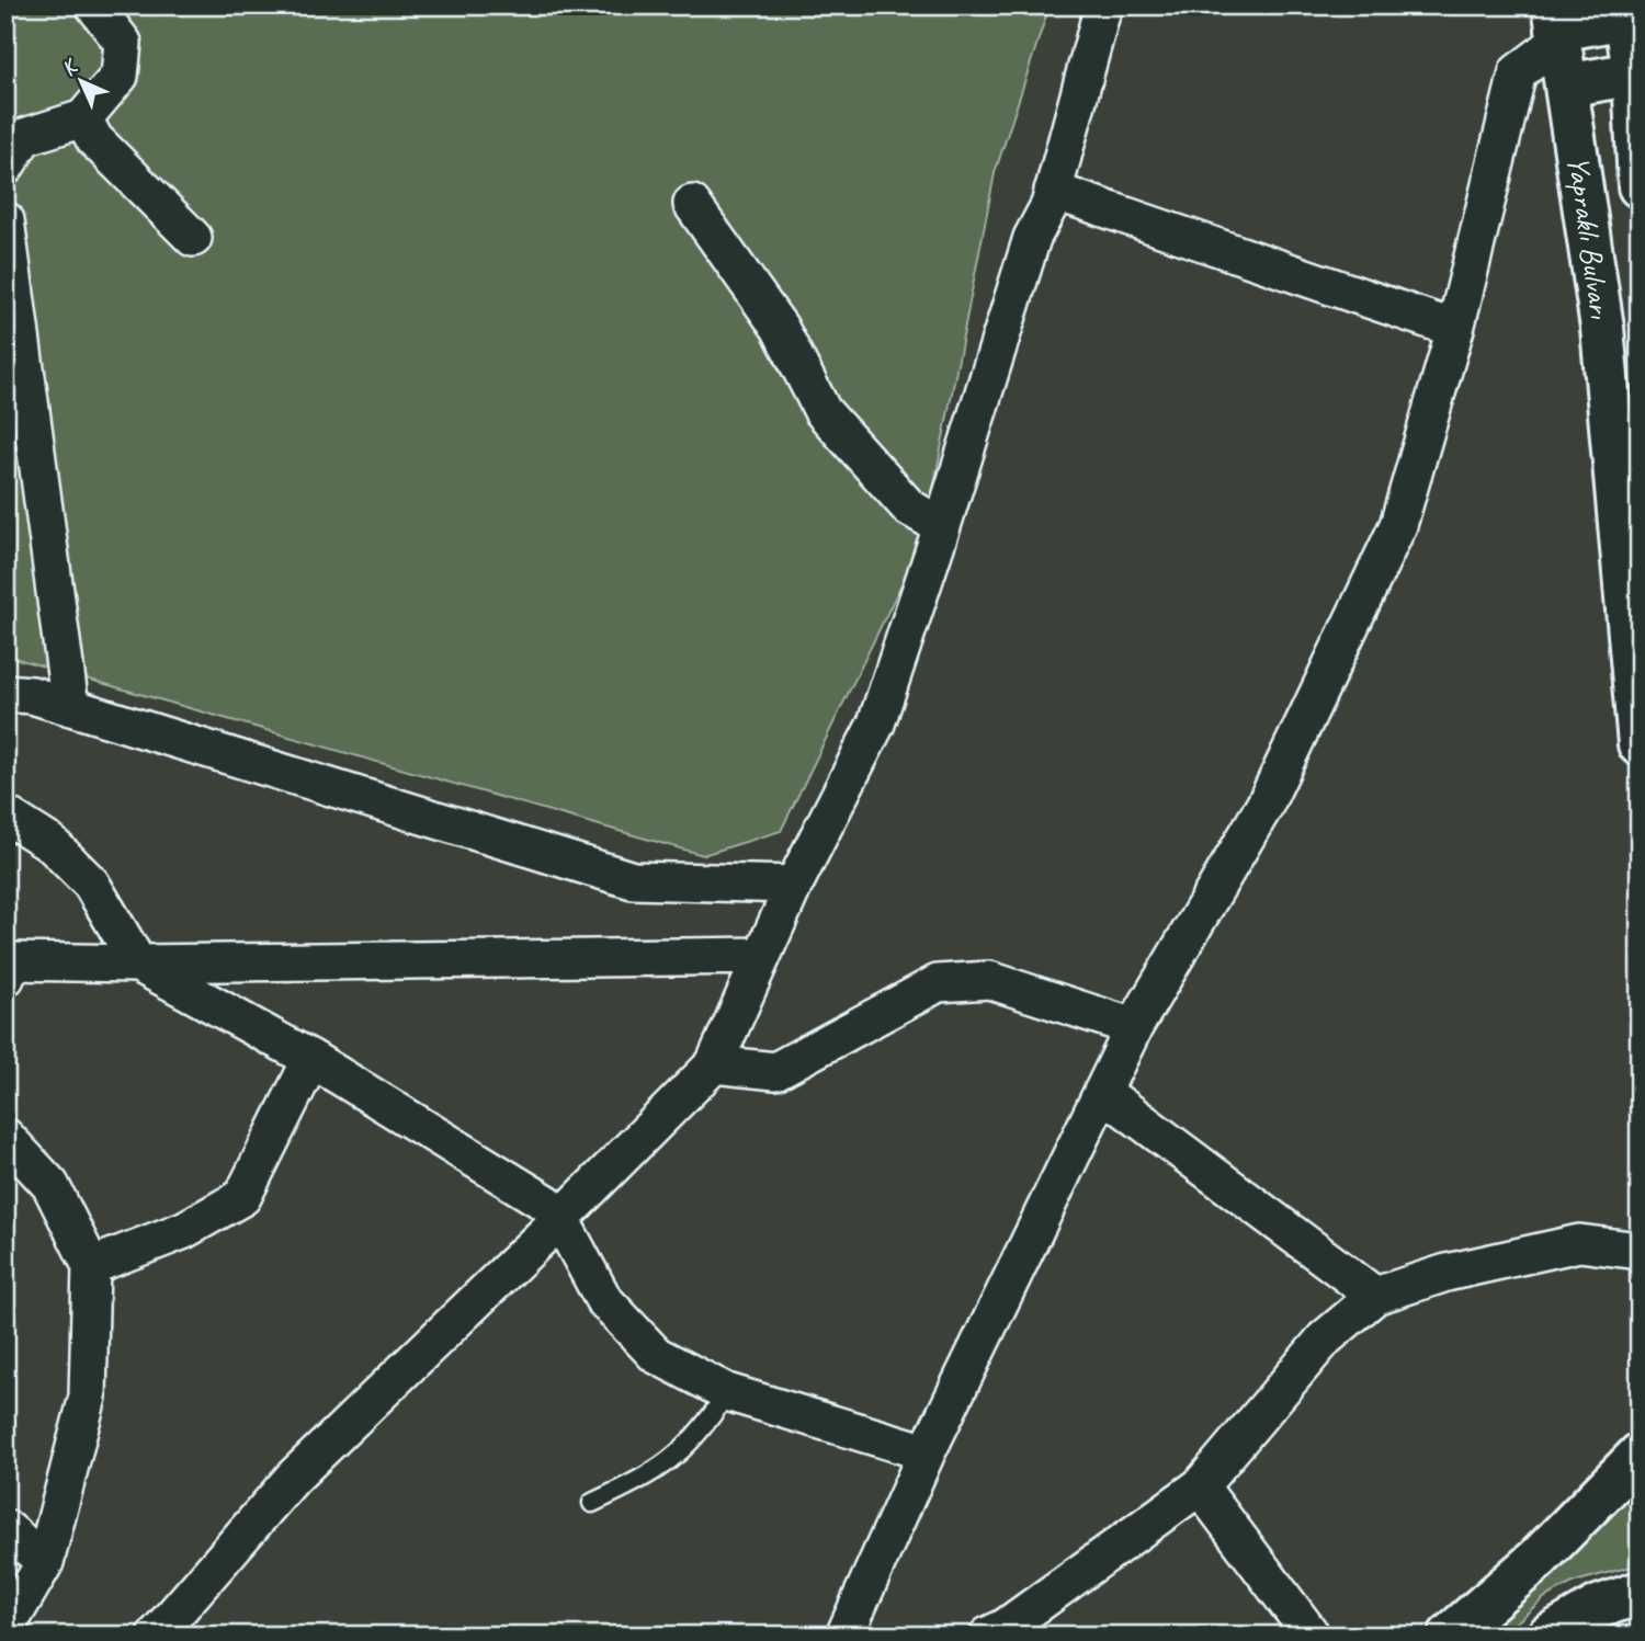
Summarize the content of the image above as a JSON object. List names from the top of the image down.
{
  "streets": {
    "main road": ["Yapraklı Bulvarı"]
  },
  "north": "top left"
}
